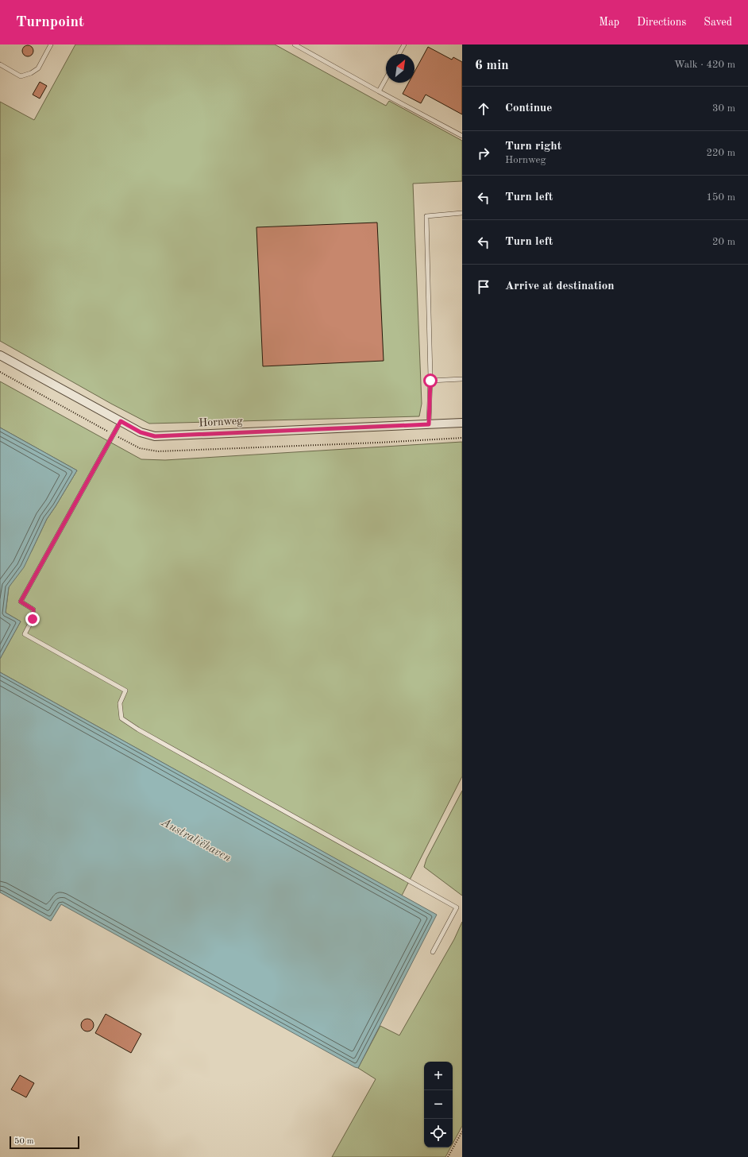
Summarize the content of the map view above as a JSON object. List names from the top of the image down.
{
  "streets": {
    "street": ["Hornweg"]
  },
  "water": ["Australiëhaven"],
  "scale_bar": "50 m",
  "north": "top right",
  "page": {
    "header": "Turnpoint",
    "nav": ["Map", "Directions", "Saved"],
    "heading": ["6 min", "Walk · 420 m"],
    "list": [
      ["Continue", "30 m"],
      ["Turn right", "Hornweg", "220 m"],
      ["Turn left", "150 m"],
      ["Turn left", "20 m"],
      "Arrive at destination"
    ],
    "map_buttons": ["+", "−"],
    "scale": "50 m"
  }
}
